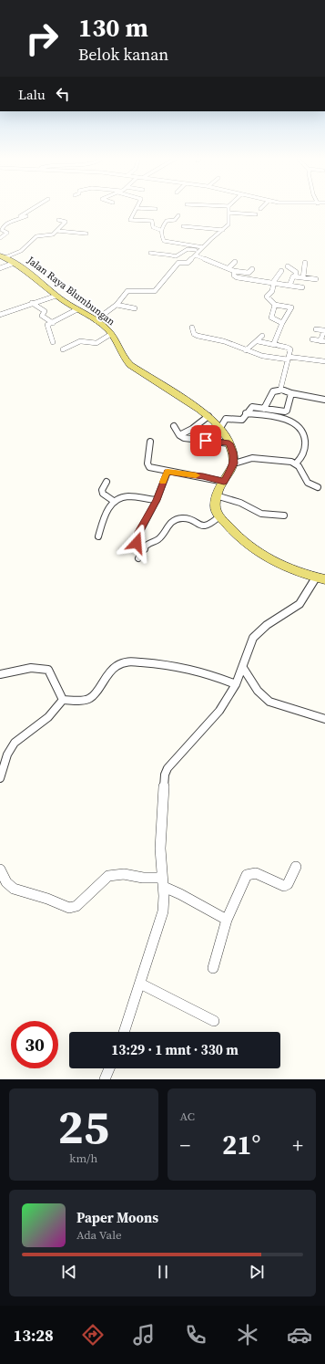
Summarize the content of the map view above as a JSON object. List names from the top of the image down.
{
  "streets": {
    "main road": ["Jalan Raya Blumbungan"]
  },
  "page": {
    "turn": ["130 m", "Belok kanan"],
    "then": "Lalu",
    "limit": "30",
    "trip": "13:29 · 1 mnt · 330 m",
    "tile": [
      ["25", "km/h"],
      "AC"
    ],
    "heat": ["−", "21°", "+"],
    "song": ["Paper Moons", "Ada Vale"],
    "tabs": "13:28"
  }
}
